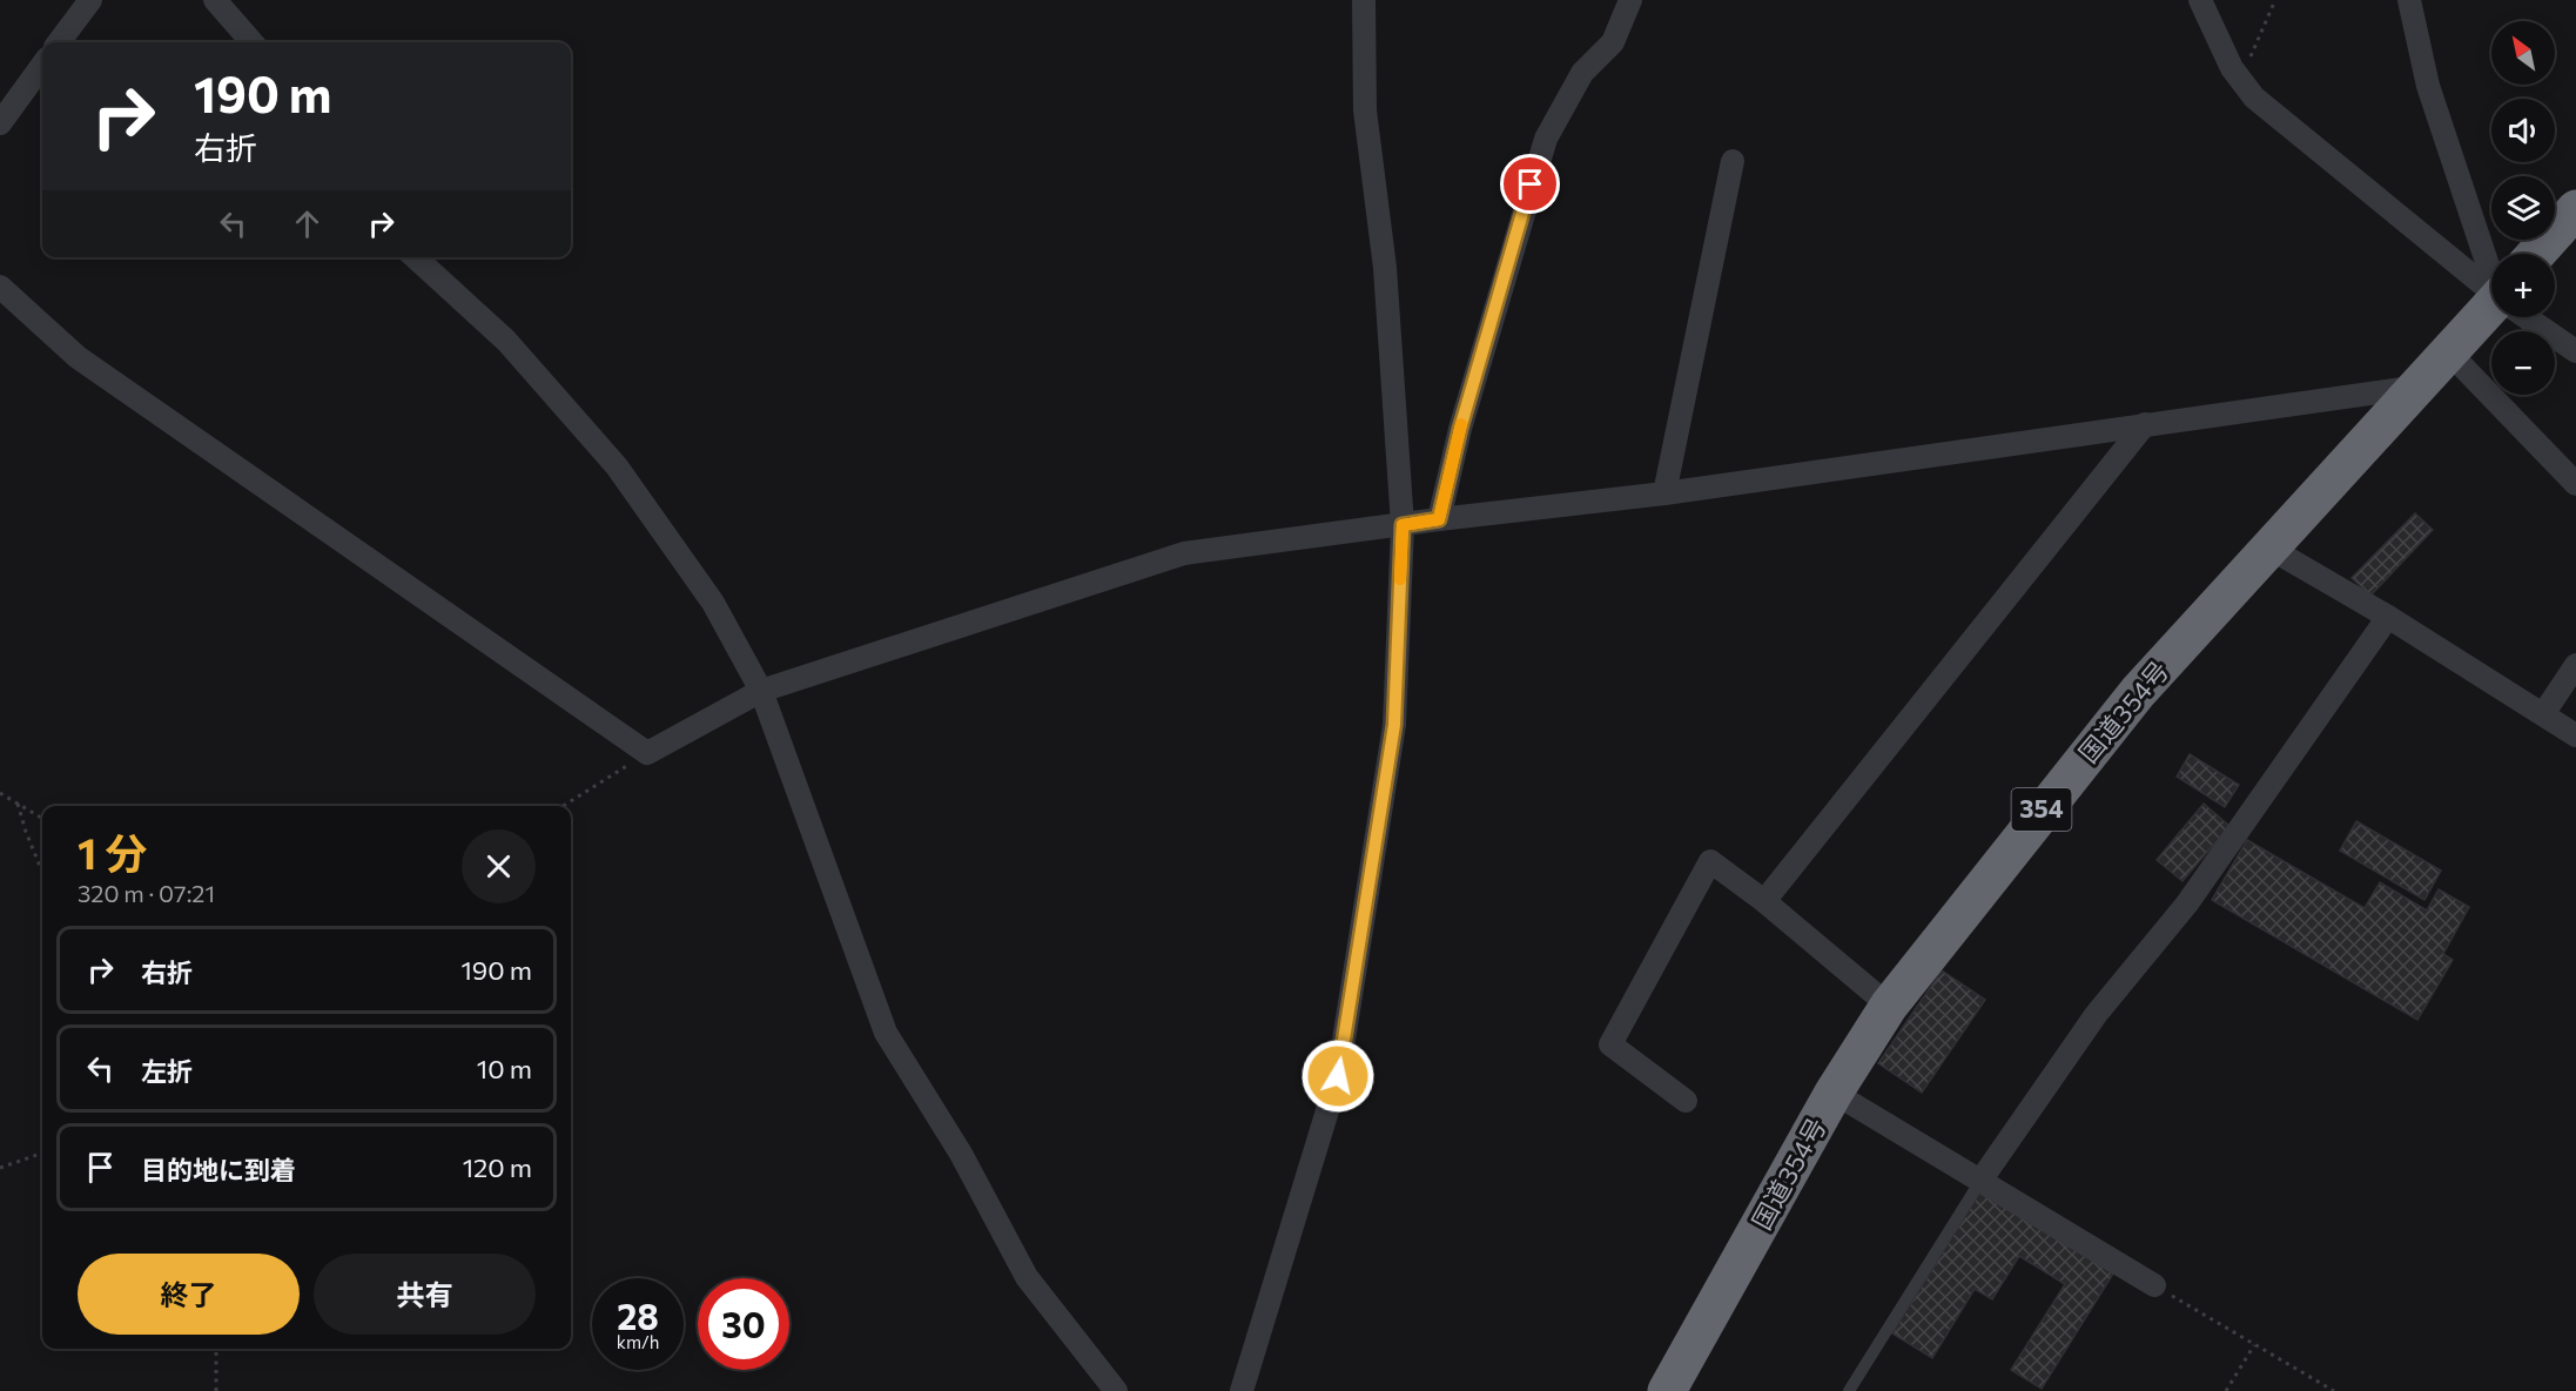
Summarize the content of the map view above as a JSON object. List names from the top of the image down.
{
  "streets": {
    "highway": ["国道354号", "354"]
  },
  "north": "top left",
  "page": {
    "map_buttons": ["+", "−"],
    "turn": ["190 m", "右折"],
    "heading": ["1 分", "320 m · 07:21"],
    "list": [
      {
        "name": "右折",
        "value": "190 m"
      },
      {
        "name": "左折",
        "value": "10 m"
      },
      {
        "name": "目的地に到着",
        "value": "120 m"
      }
    ],
    "buttons": ["終了", "共有"],
    "speed": "28 km/h",
    "limit": "30"
  }
}
